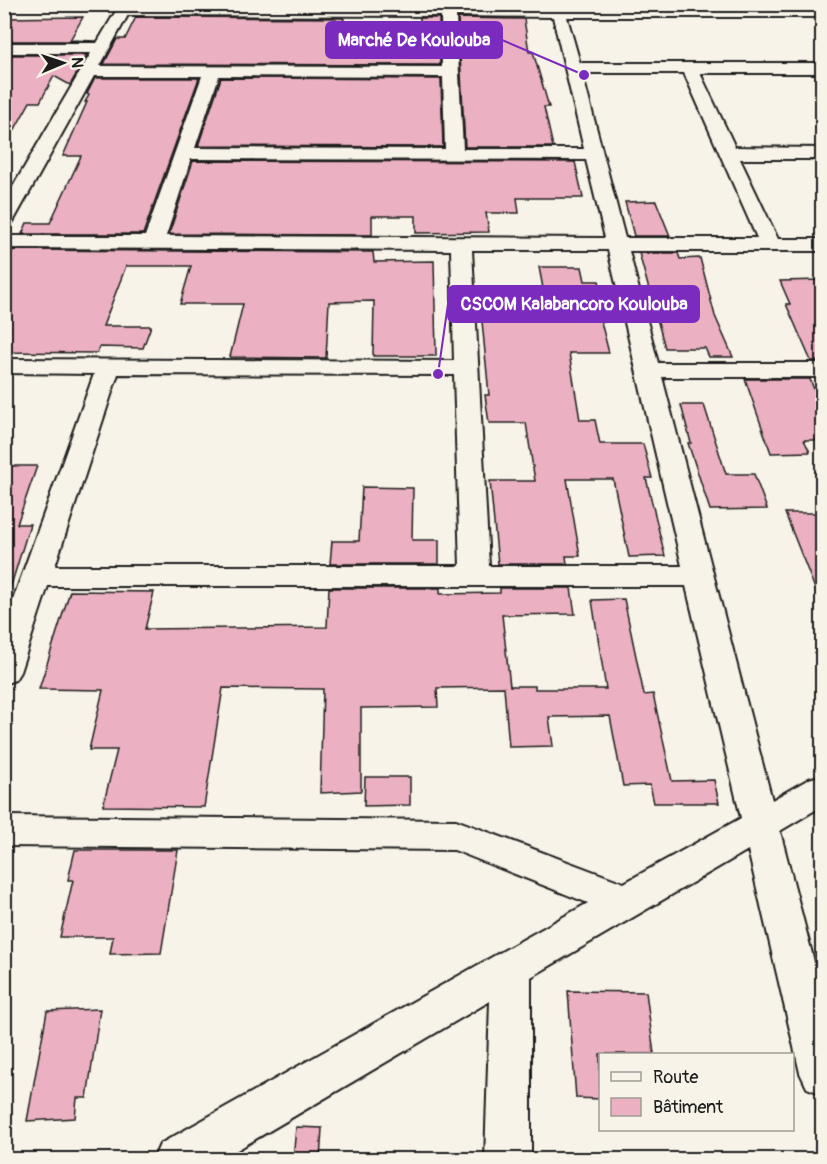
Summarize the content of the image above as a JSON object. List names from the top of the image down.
{
  "places": ["Marché De Koulouba", "CSCOM Kalabancoro Koulouba"],
  "legend": ["Route", "Bâtiment"],
  "north": "right"
}
